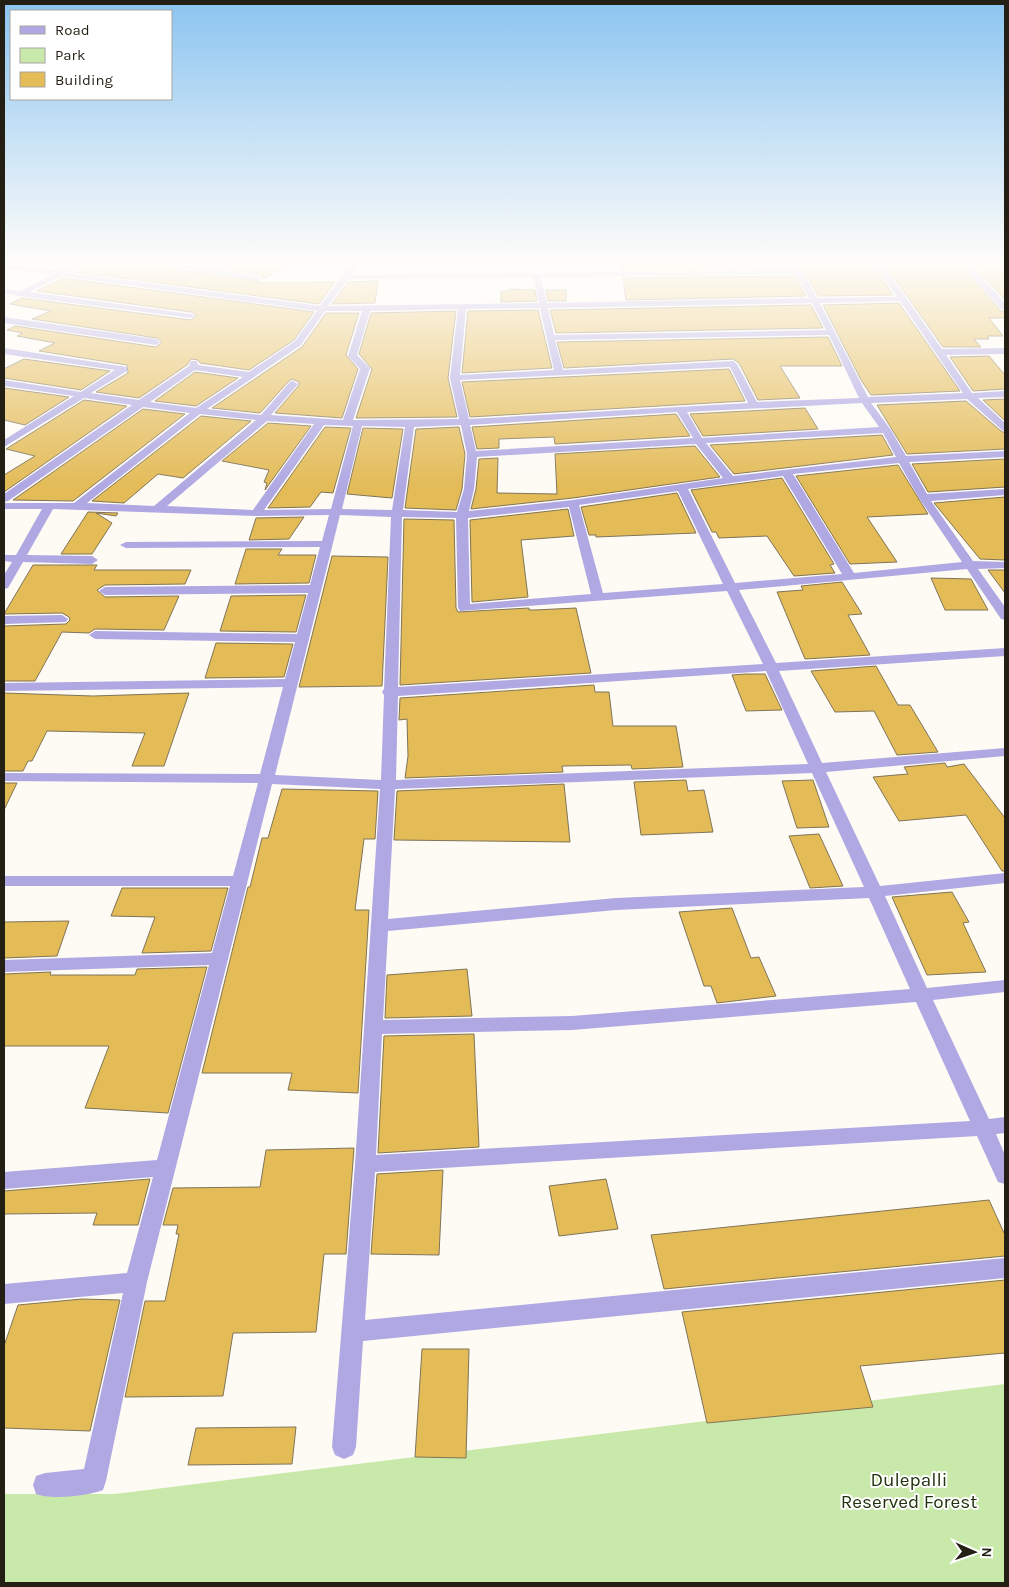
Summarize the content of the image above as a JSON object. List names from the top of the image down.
{
  "parks": ["Dulepalli Reserved Forest"],
  "legend": ["Road", "Park", "Building"],
  "north": "right"
}
